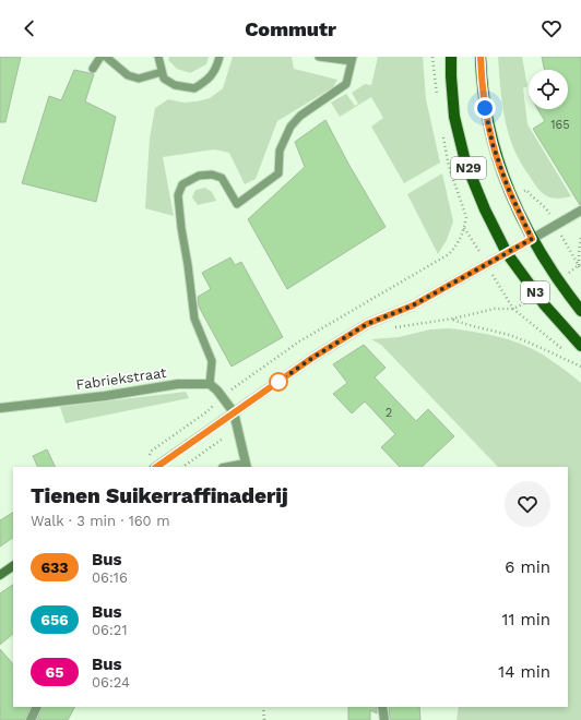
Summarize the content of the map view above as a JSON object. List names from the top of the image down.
{
  "streets": {
    "main road": ["N29", "N3"],
    "street": ["Fabriekstraat"]
  },
  "crossings": [
    ["N29", "N3"]
  ],
  "lines": ["bus line 633"],
  "house_numbers": ["165", "2"],
  "page": {
    "header": "Commutr",
    "heading": ["Tienen Suikerraffinaderij", "Walk · 3 min · 160 m"],
    "list": [
      {
        "mark": "633",
        "name": "Bus",
        "note": "06:16",
        "value": "6 min"
      },
      {
        "mark": "656",
        "name": "Bus",
        "note": "06:21",
        "value": "11 min"
      },
      {
        "mark": "65",
        "name": "Bus",
        "note": "06:24",
        "value": "14 min"
      }
    ]
  }
}
